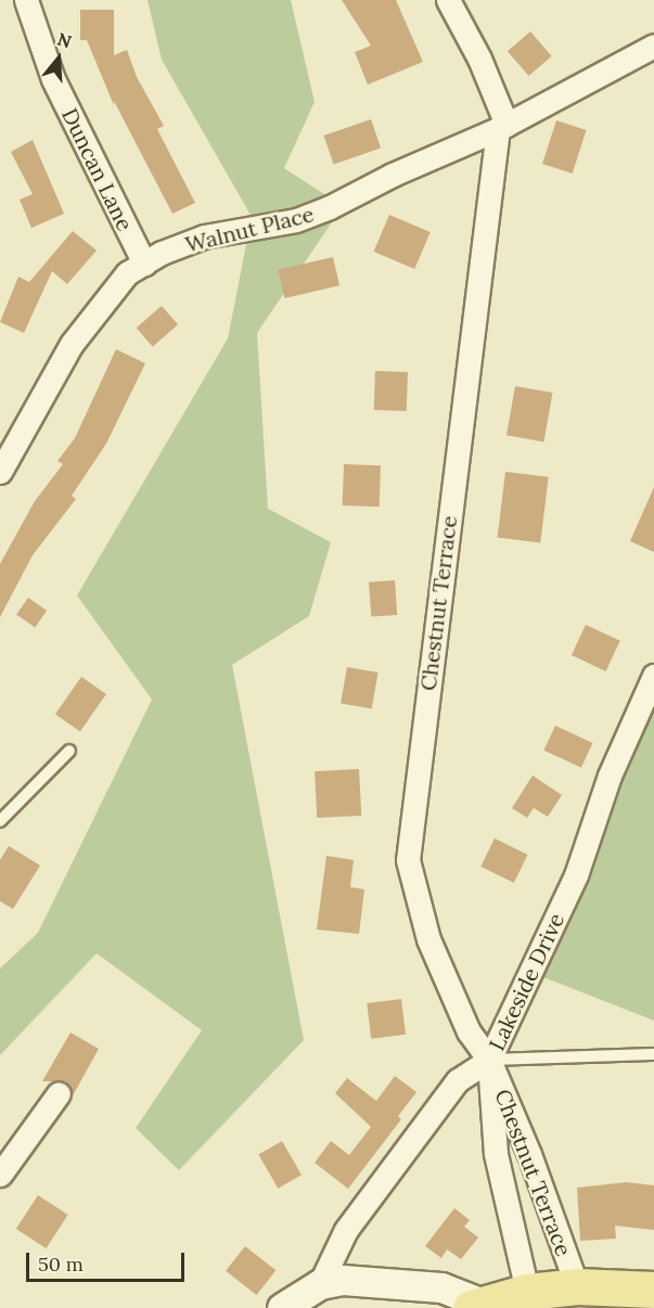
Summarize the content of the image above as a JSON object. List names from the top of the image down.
{
  "streets": {
    "street": [
      "Duncan Lane",
      "Walnut Place",
      "Chestnut Terrace",
      "Lakeside Drive"
    ]
  },
  "crossings": [
    ["Duncan Lane", "Walnut Place"],
    ["Walnut Place", "Chestnut Terrace"],
    ["Chestnut Terrace", "Lakeside Drive"]
  ],
  "scale_bar": "50 m",
  "north": "top"
}
